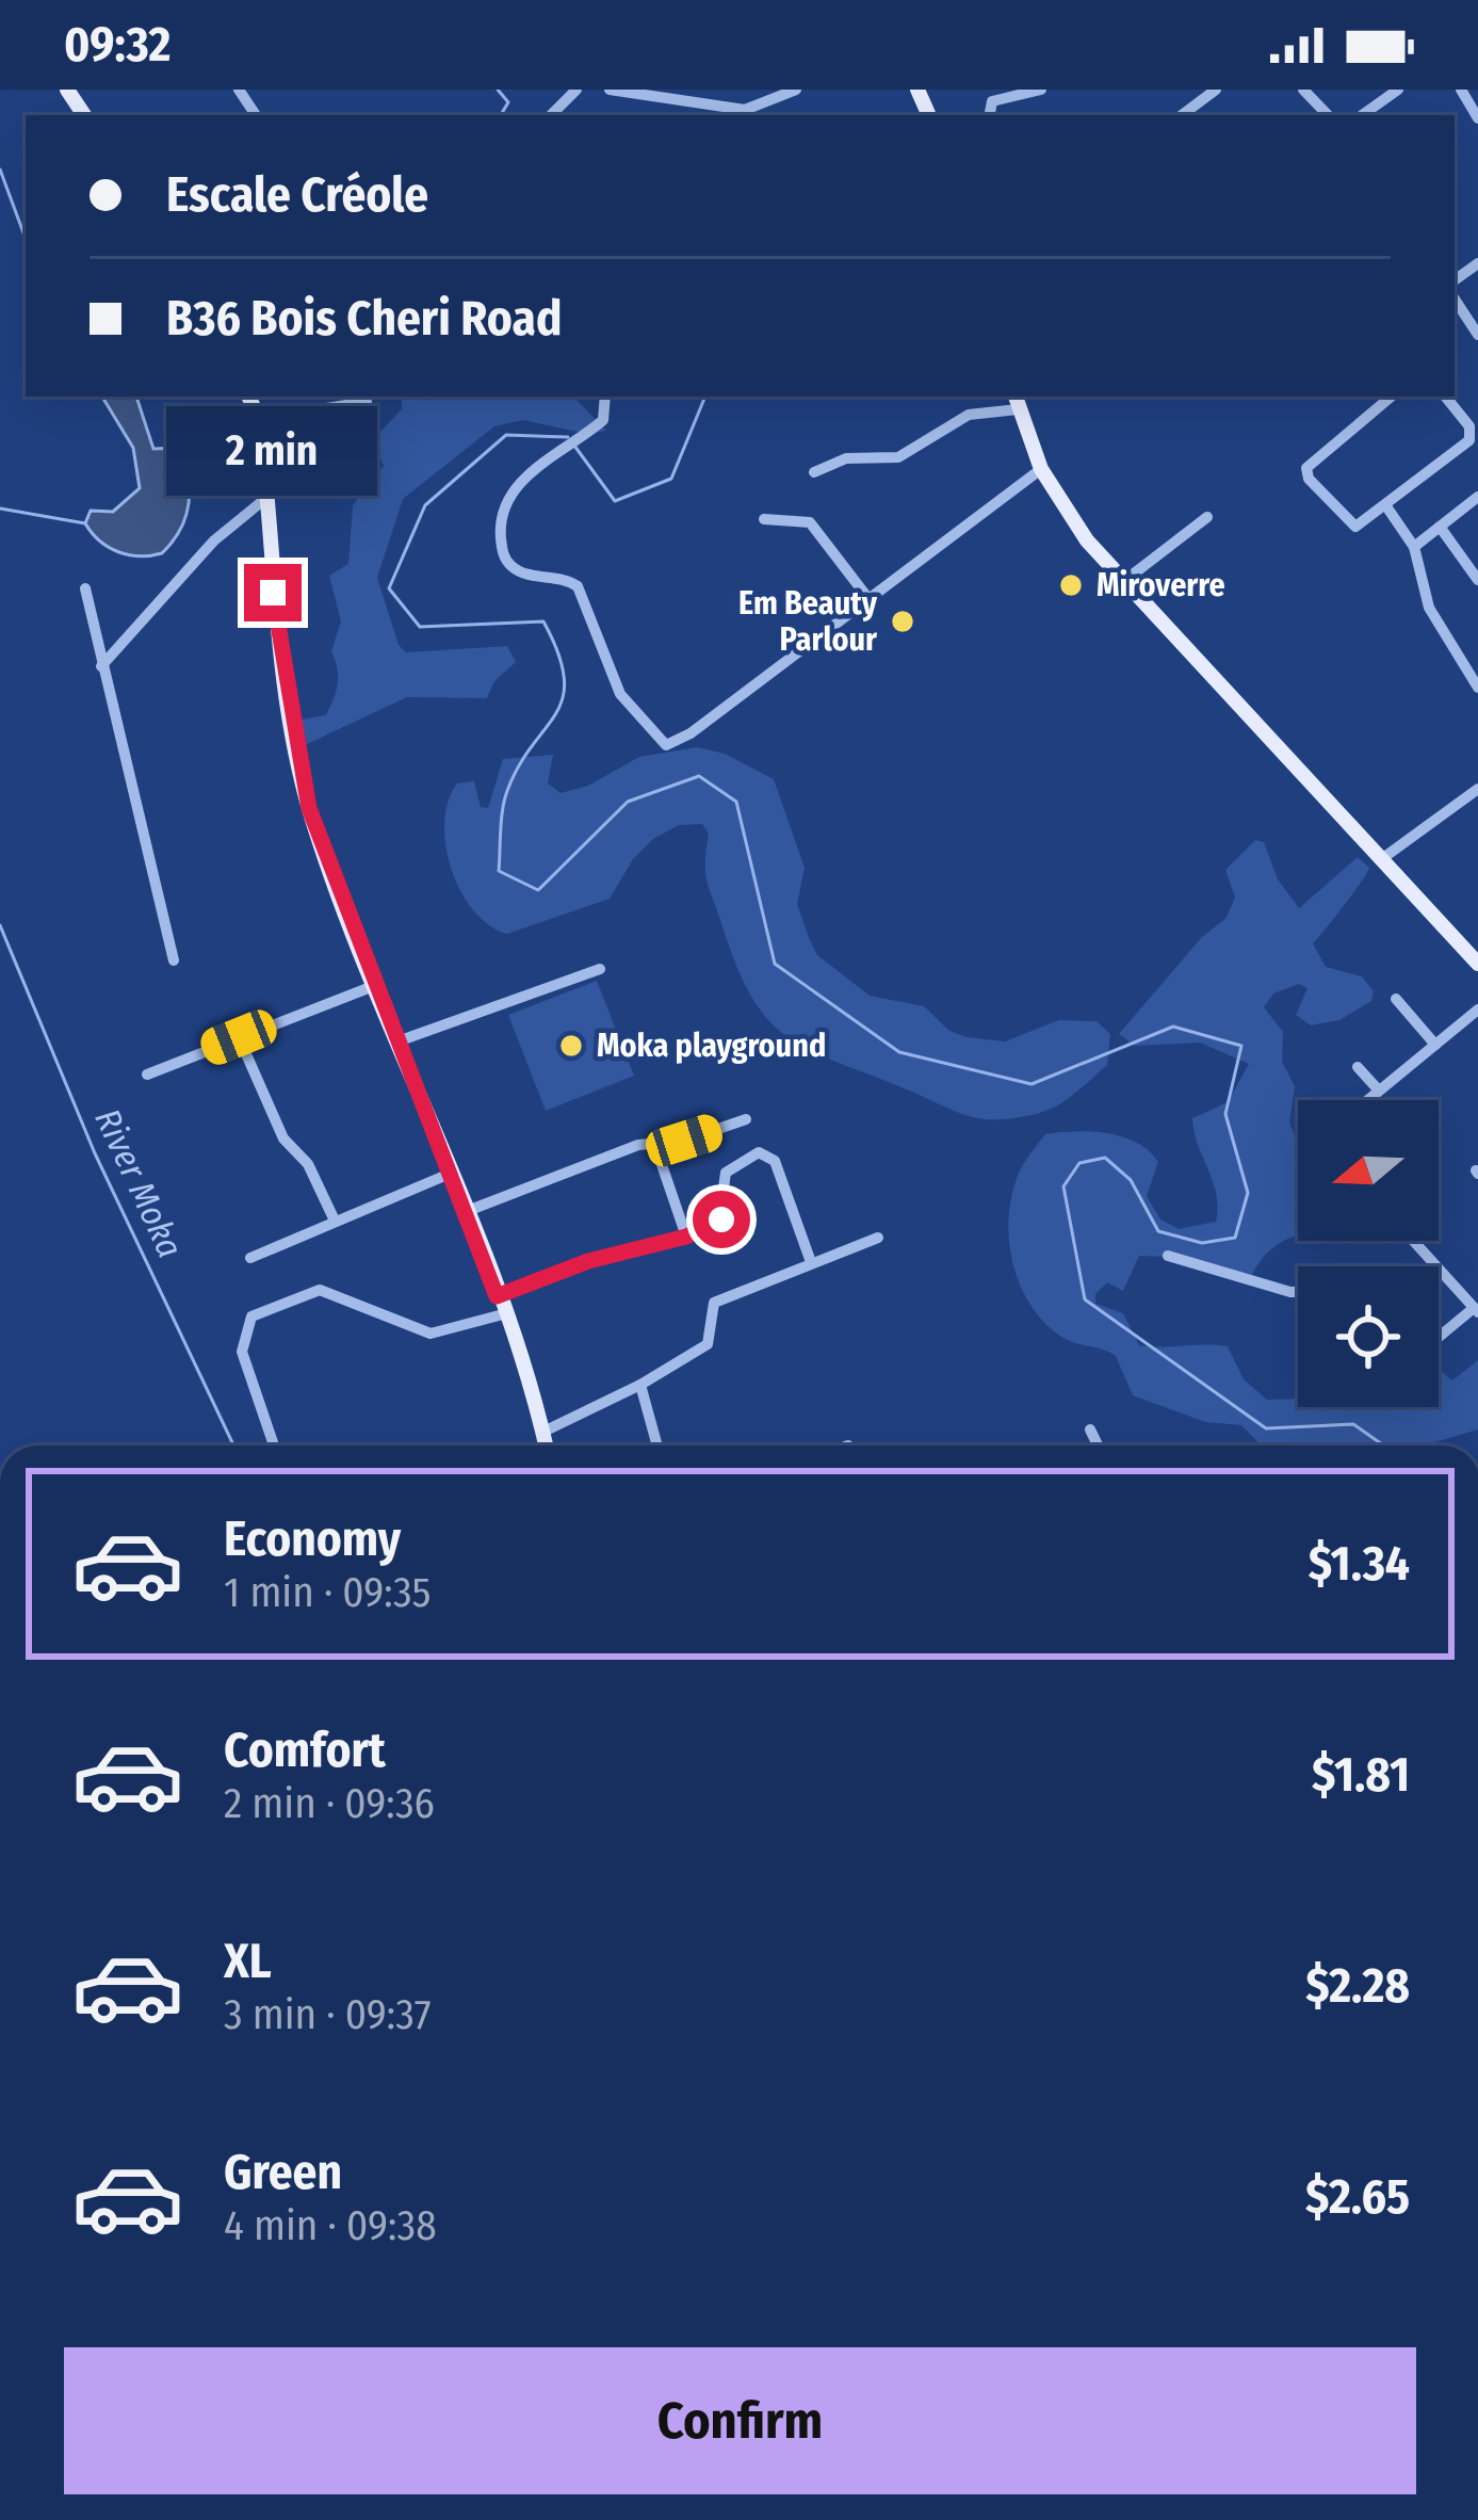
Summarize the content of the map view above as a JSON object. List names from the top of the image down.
{
  "water": ["River Moka"],
  "places": ["Miroverre", "Em Beauty Parlour", "Moka playground"],
  "north": "left",
  "page": {
    "status": "09:32",
    "banner": ["Escale Créole", "B36 Bois Cheri Road"],
    "bubble": "2 min",
    "list": [
      {
        "name": "Economy",
        "note": "1 min · 09:35",
        "value": "$1.34"
      },
      {
        "name": "Comfort",
        "note": "2 min · 09:36",
        "value": "$1.81"
      },
      {
        "name": "XL",
        "note": "3 min · 09:37",
        "value": "$2.28"
      },
      {
        "name": "Green",
        "note": "4 min · 09:38",
        "value": "$2.65"
      }
    ],
    "buttons": "Confirm"
  }
}
